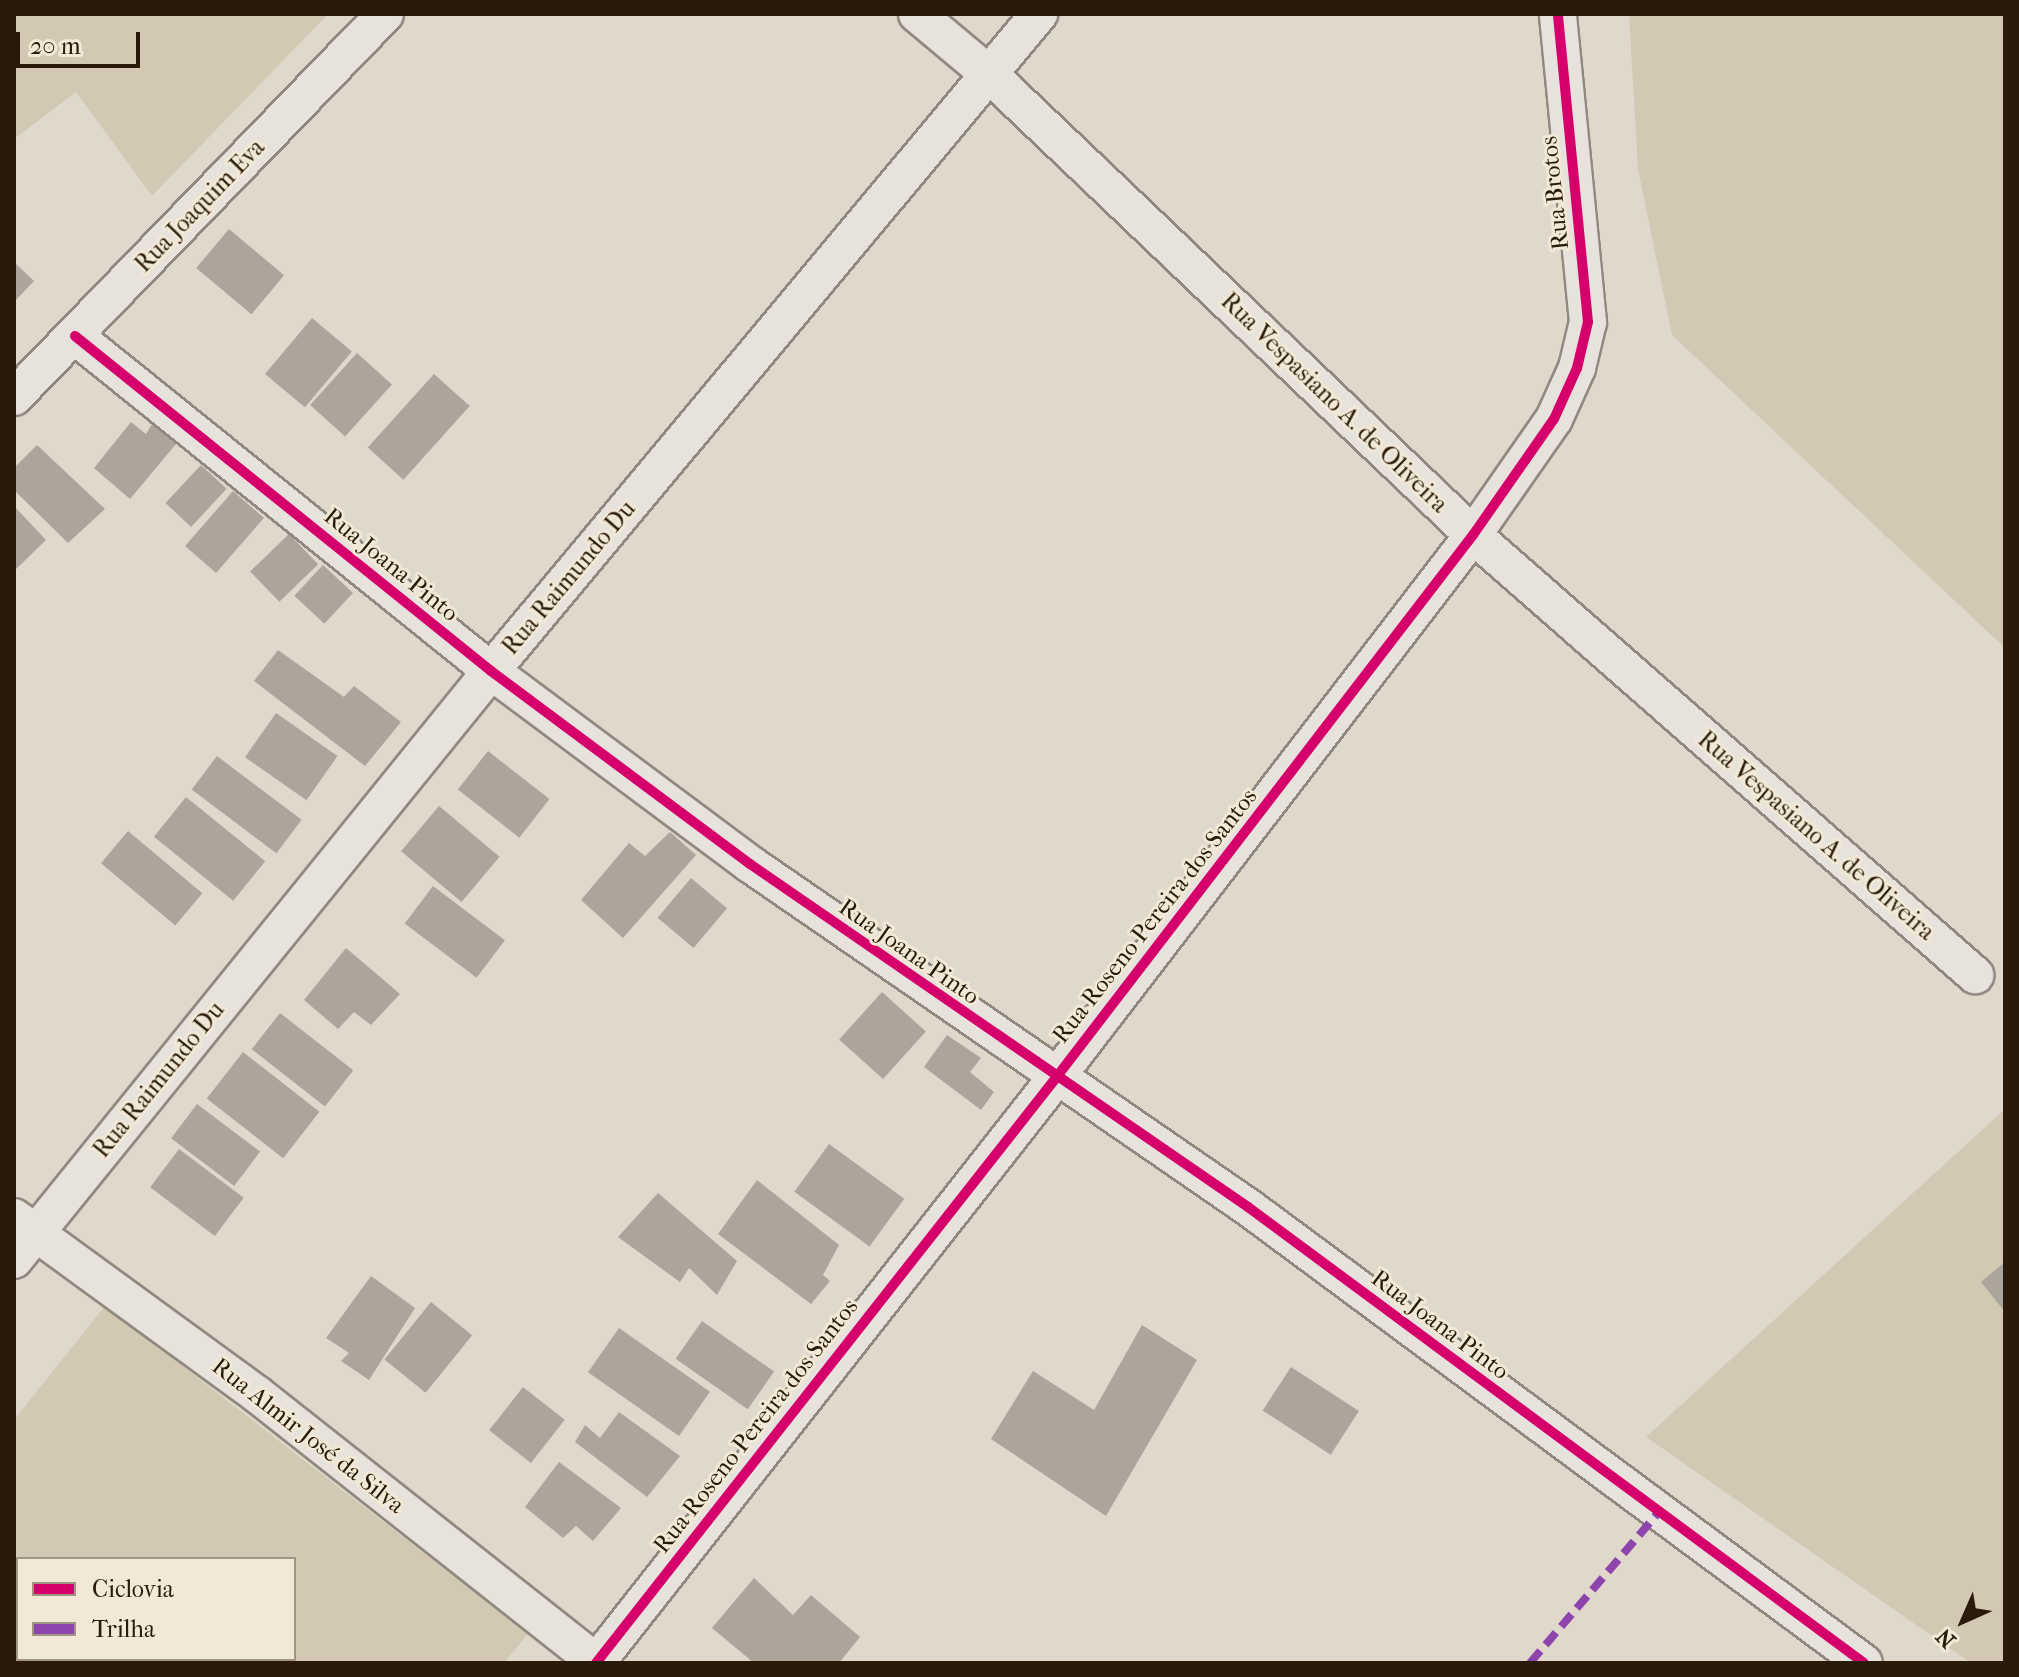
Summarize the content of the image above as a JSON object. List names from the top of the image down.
{
  "streets": {
    "street": [
      "Rua Brotos",
      "Rua Joaquim Eva",
      "Rua Vespasiano A. de Oliveira",
      "Rua Joana Pinto",
      "Rua Raimundo Du",
      "Rua Roseno Pereira dos Santos",
      "Rua Almir José da Silva"
    ]
  },
  "crossings": [
    ["Rua Brotos", "Rua Roseno Pereira dos Santos"],
    ["Rua Joaquim Eva", "Rua Joana Pinto"],
    ["Rua Vespasiano A. de Oliveira", "Rua Raimundo Du"],
    ["Rua Vespasiano A. de Oliveira", "Rua Roseno Pereira dos Santos"],
    ["Rua Joana Pinto", "Rua Raimundo Du"],
    ["Rua Joana Pinto", "Rua Roseno Pereira dos Santos"],
    ["Rua Raimundo Du", "Rua Almir José da Silva"],
    ["Rua Roseno Pereira dos Santos", "Rua Almir José da Silva"]
  ],
  "legend": ["Ciclovia", "Trilha"],
  "scale_bar": "20 m",
  "north": "bottom left"
}
